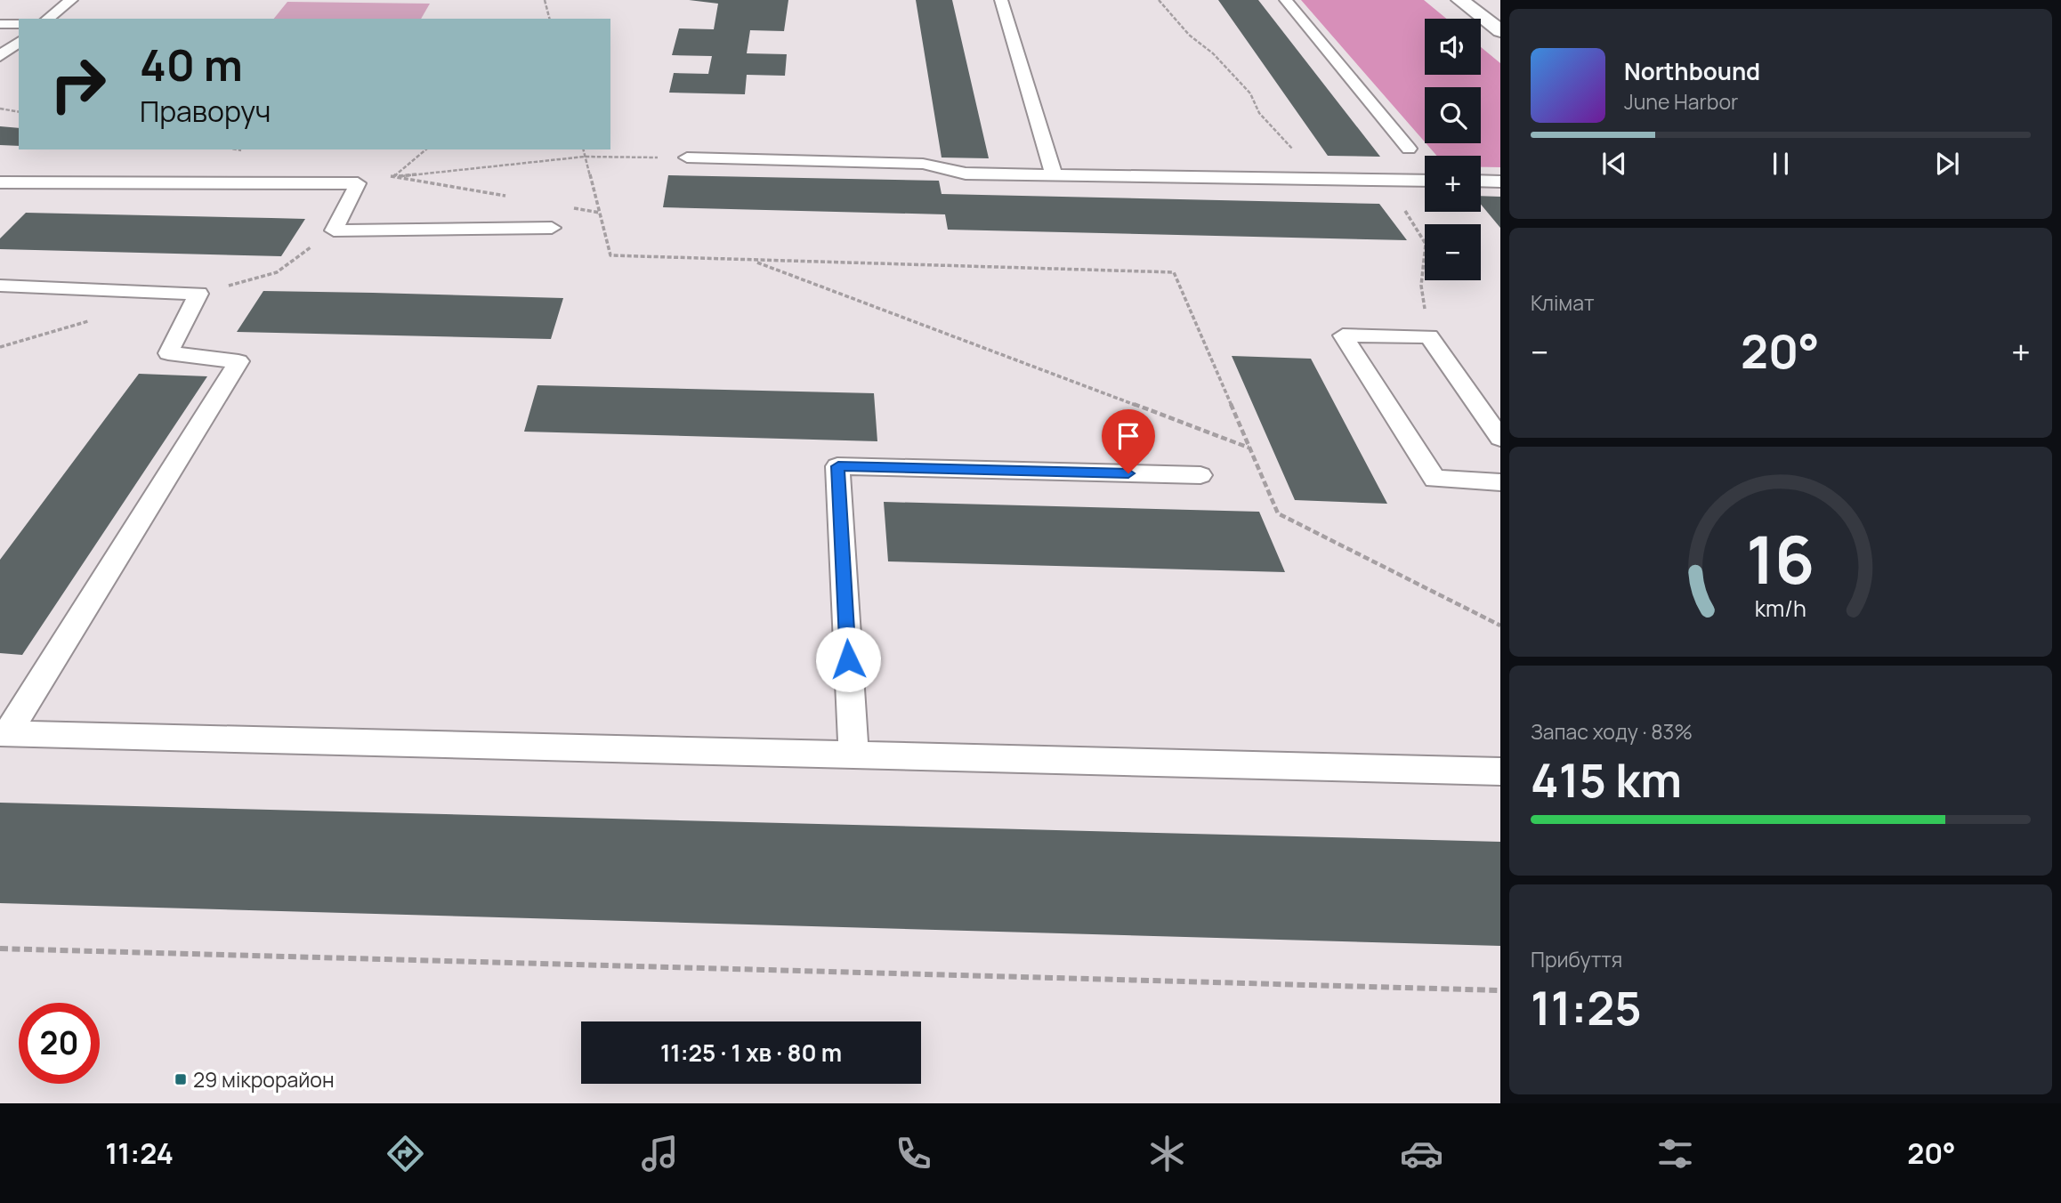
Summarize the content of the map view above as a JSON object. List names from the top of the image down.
{
  "places": {
    "transit": ["29 мікрорайон"]
  },
  "page": {
    "map_buttons": ["+", "−"],
    "turn": ["40 m", "Праворуч"],
    "song": ["Northbound", "June Harbor"],
    "tile": [
      "Клімат",
      ["Запас ходу · 83%", "415 km"],
      ["Прибуття", "11:25"]
    ],
    "heat": ["−", "20°", "+"],
    "limit": "20",
    "trip": "11:25 · 1 хв · 80 m",
    "tabs": ["11:24", "20°"],
    "gauge": ["16", "km/h"]
  }
}
